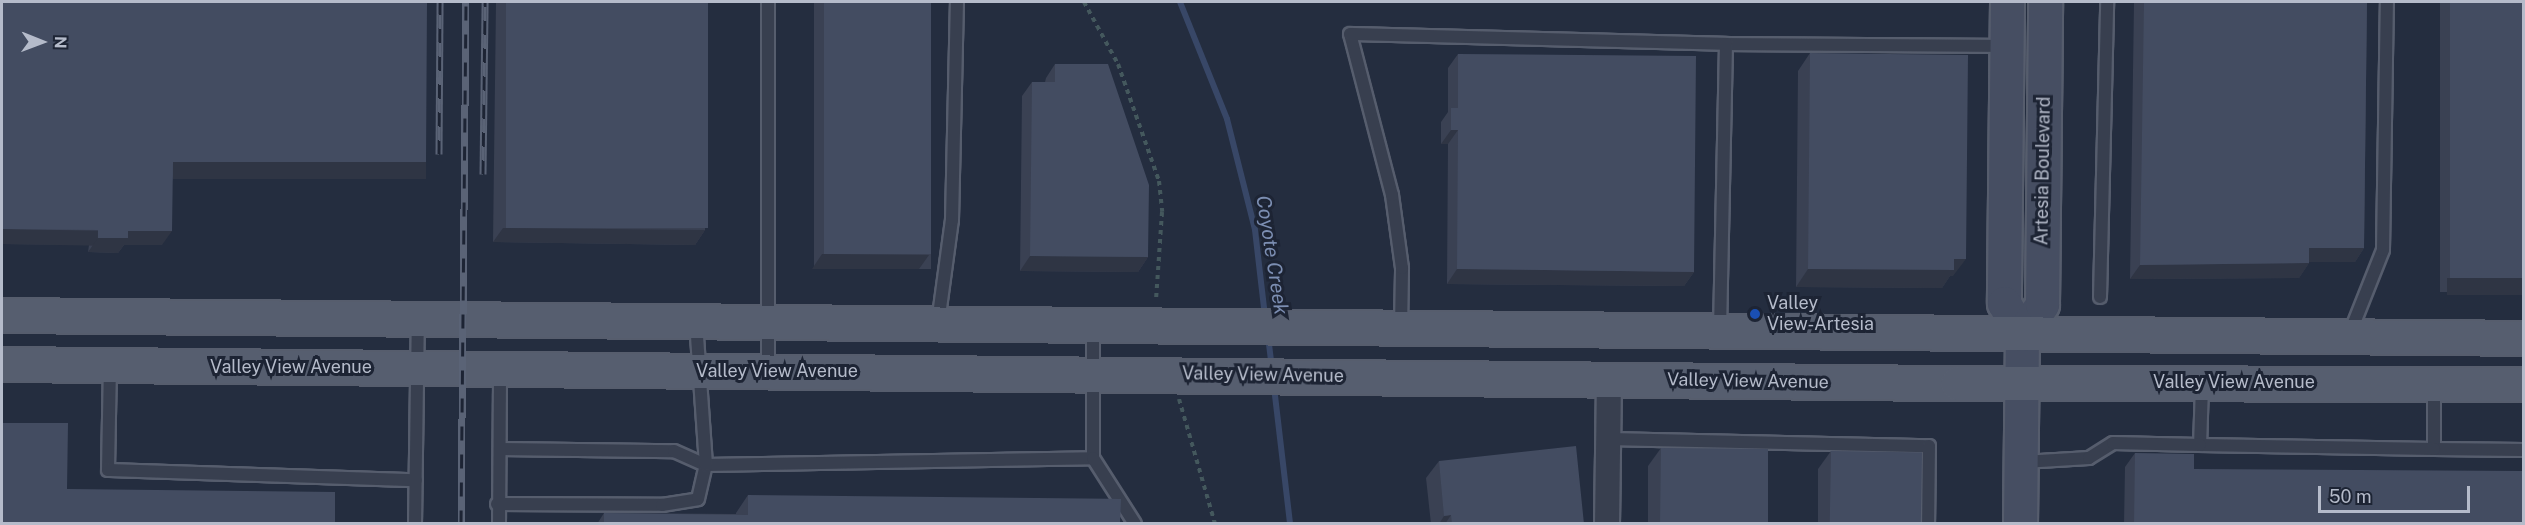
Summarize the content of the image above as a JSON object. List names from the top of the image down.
{
  "streets": {
    "main road": ["Artesia Boulevard", "Valley View Avenue"]
  },
  "water": ["Coyote Creek"],
  "places": ["Valley View-Artesia"],
  "scale_bar": "50 m",
  "north": "right"
}
